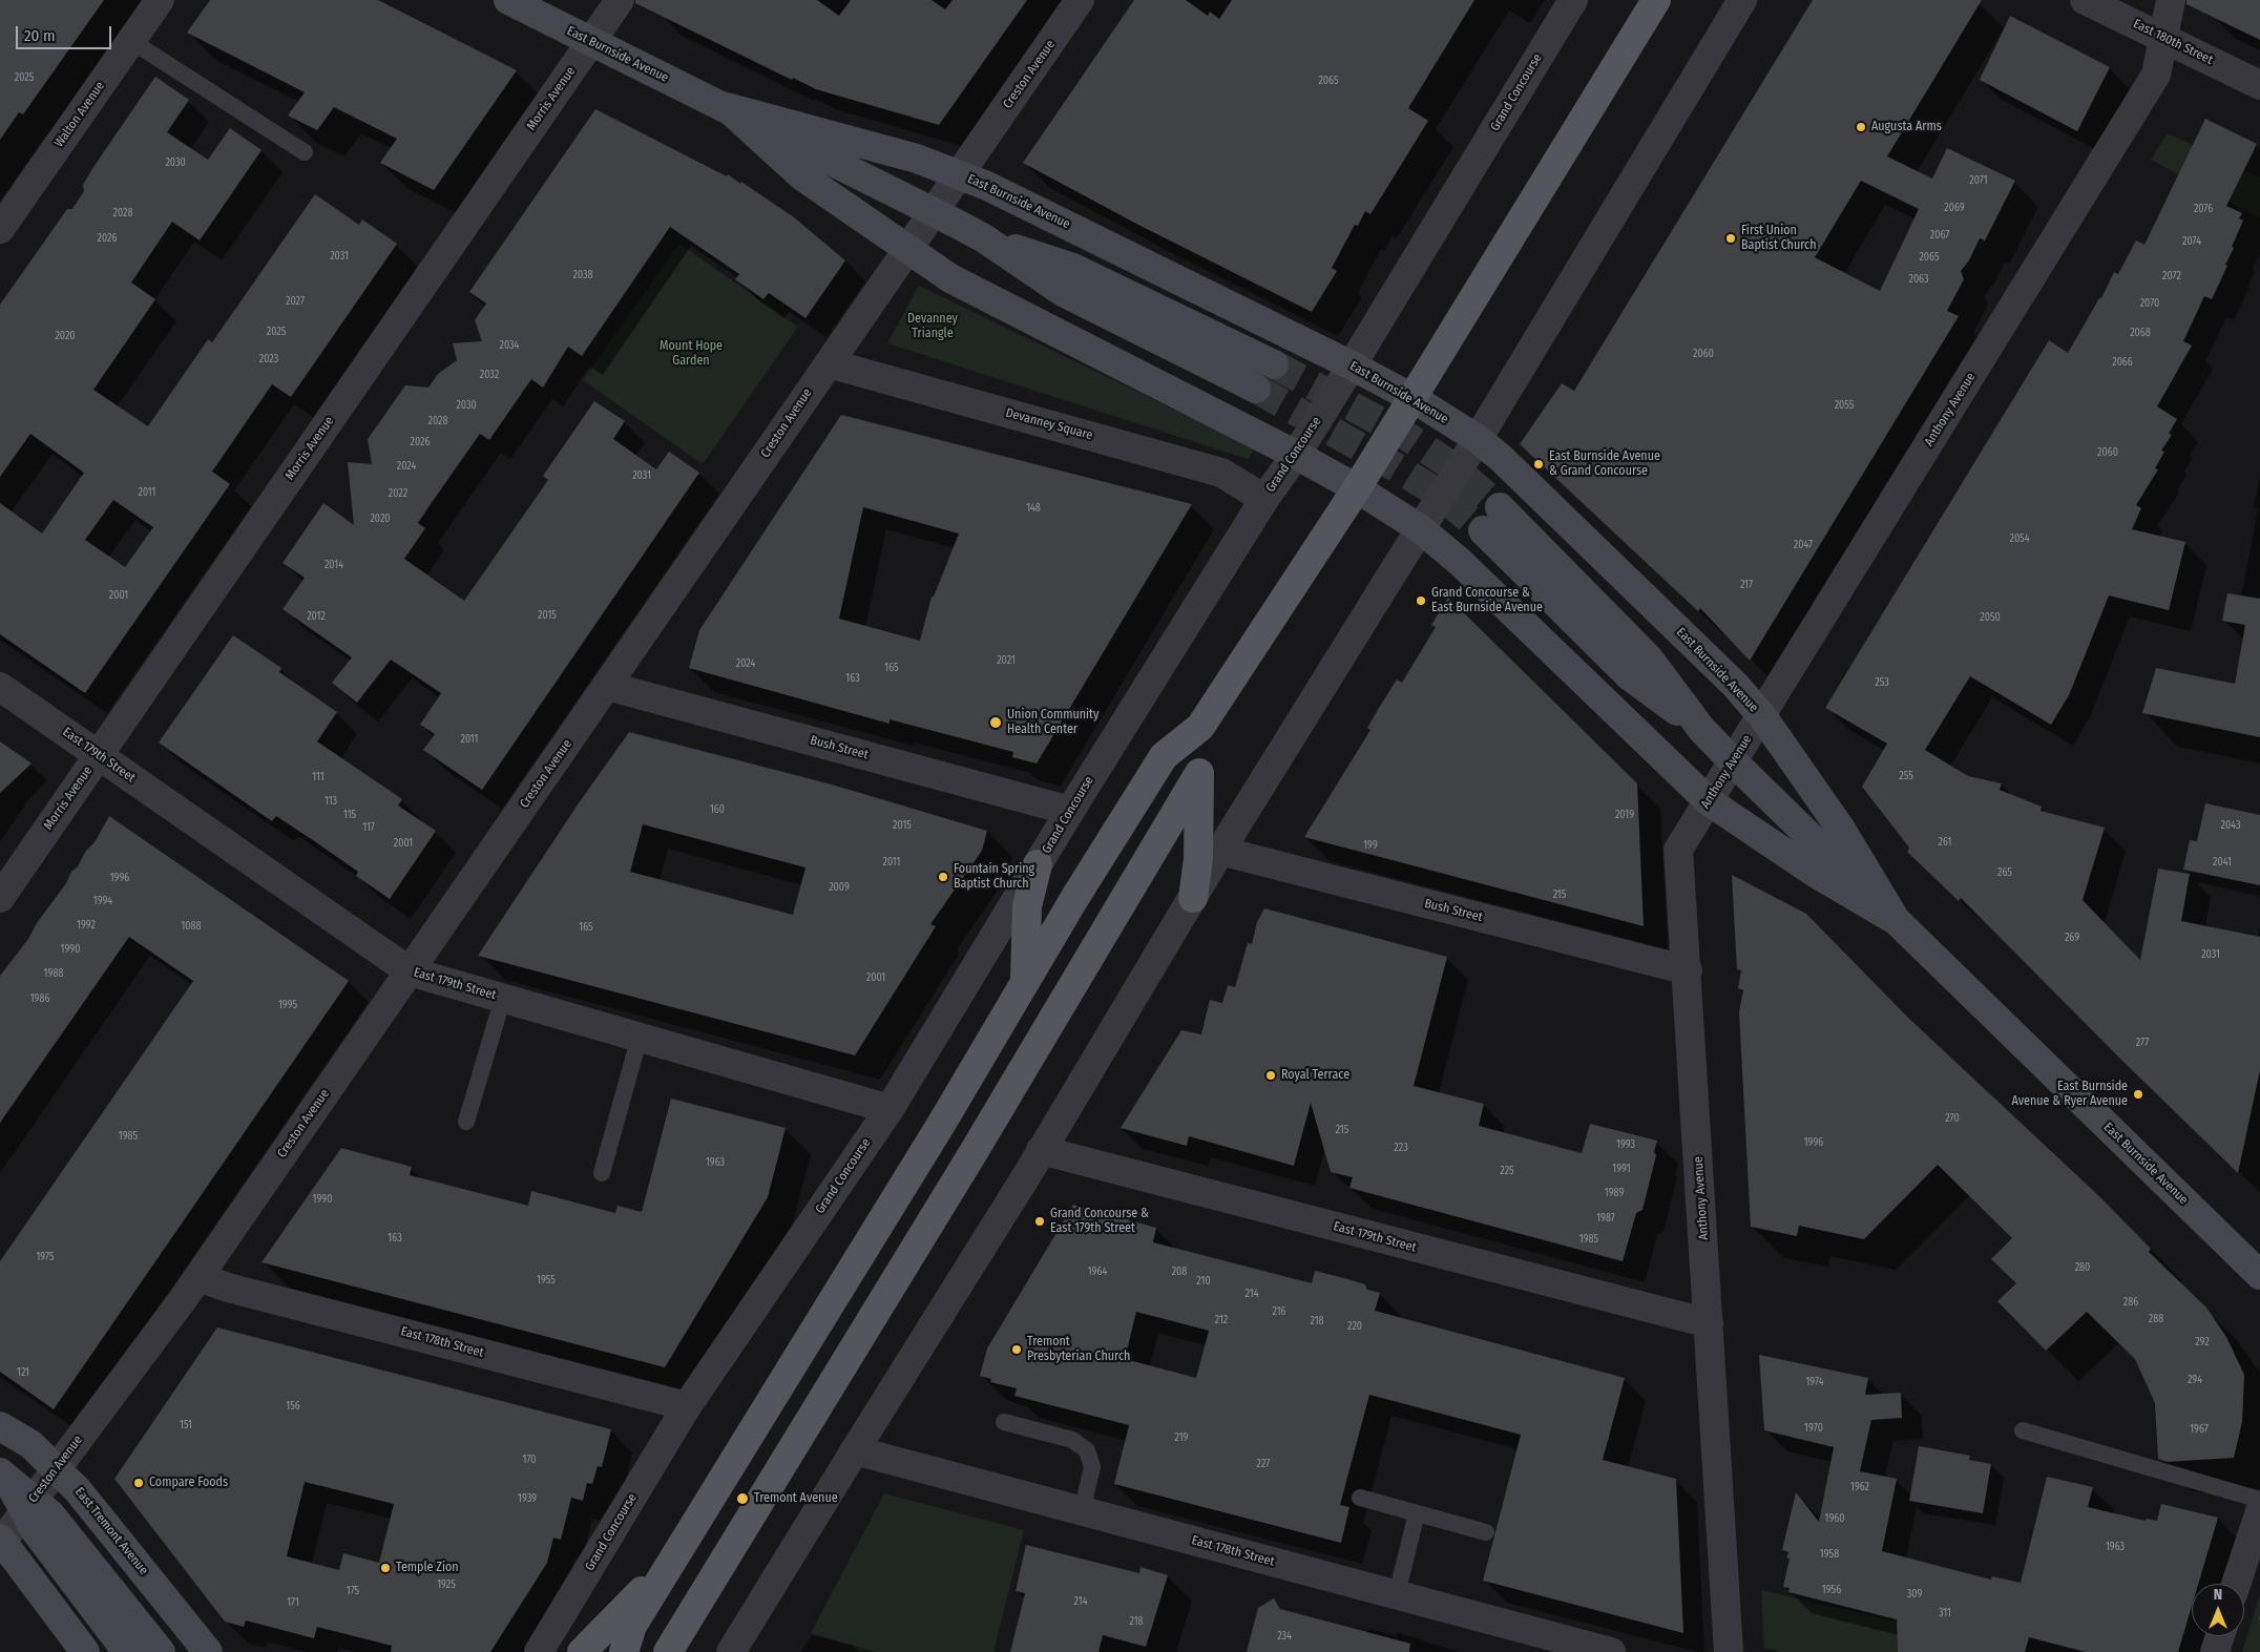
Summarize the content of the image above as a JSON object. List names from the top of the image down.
{
  "streets": {
    "main road": ["East Burnside Avenue", "East Tremont Avenue"],
    "street": [
      "East 180th Street",
      "Creston Avenue",
      "Grand Concourse",
      "Morris Avenue",
      "Walton Avenue",
      "Anthony Avenue",
      "Devanney Square",
      "Bush Street",
      "East 179th Street",
      "East 178th Street"
    ]
  },
  "crossings": [
    ["East 180th Street", "Anthony Avenue"],
    ["East Burnside Avenue", "Creston Avenue"],
    ["East Burnside Avenue", "Grand Concourse"],
    ["East Burnside Avenue", "Morris Avenue"],
    ["East Burnside Avenue", "Anthony Avenue"],
    ["Creston Avenue", "Devanney Square"],
    ["Creston Avenue", "Bush Street"],
    ["Creston Avenue", "East 179th Street"],
    ["Creston Avenue", "East 178th Street"],
    ["Creston Avenue", "East Tremont Avenue"],
    ["Grand Concourse", "Devanney Square"],
    ["Grand Concourse", "Bush Street"],
    ["Grand Concourse", "East 179th Street"],
    ["Grand Concourse", "East 178th Street"],
    ["Morris Avenue", "East 179th Street"],
    ["Anthony Avenue", "Bush Street"],
    ["Anthony Avenue", "East 179th Street"]
  ],
  "parks": ["Devanney Triangle", "Mount Hope Garden"],
  "places": [
    "Augusta Arms",
    "First Union Baptist Church",
    "East Burnside Avenue & Grand Concourse",
    "Grand Concourse & East Burnside Avenue",
    "Union Community Health Center",
    "Fountain Spring Baptist Church",
    "Royal Terrace",
    "East Burnside Avenue & Ryer Avenue",
    "Grand Concourse & East 179th Street",
    "Tremont Presbyterian Church",
    "Compare Foods",
    "Tremont Avenue",
    "Temple Zion"
  ],
  "house_numbers": [
    "2025",
    "2065",
    "2030",
    "2071",
    "2069",
    "2076",
    "2028",
    "2067",
    "2026",
    "2074",
    "2031",
    "2065",
    "2038",
    "2072",
    "2063",
    "2027",
    "2070",
    "2025",
    "2068",
    "2020",
    "2034",
    "2060",
    "2023",
    "2066",
    "2032",
    "2030",
    "2055",
    "2028",
    "2026",
    "2060",
    "2024",
    "2031",
    "2011",
    "2022",
    "148",
    "2020",
    "2054",
    "2047",
    "2014",
    "217",
    "2001",
    "2015",
    "2012",
    "2050",
    "2021",
    "2024",
    "165",
    "163",
    "253",
    "2011",
    "255",
    "111",
    "113",
    "160",
    "115",
    "2019",
    "2015",
    "2043",
    "117",
    "261",
    "2001",
    "199",
    "2011",
    "2041",
    "265",
    "1996",
    "2009",
    "215",
    "1994",
    "1992",
    "1088",
    "165",
    "269",
    "1990",
    "2031",
    "1988",
    "2001",
    "1986",
    "1995",
    "277",
    "270",
    "215",
    "1985",
    "1996",
    "1993",
    "223",
    "1963",
    "1991",
    "225",
    "1989",
    "1990",
    "1987",
    "163",
    "1985",
    "1975",
    "280",
    "1964",
    "208",
    "1955",
    "210",
    "214",
    "286",
    "216",
    "288",
    "212",
    "218",
    "220",
    "292",
    "121",
    "294",
    "1974",
    "156",
    "151",
    "1970",
    "1967",
    "219",
    "170",
    "227",
    "1962",
    "1939",
    "1960",
    "1963",
    "1958",
    "1925",
    "1956",
    "175",
    "309",
    "214",
    "171",
    "311",
    "218",
    "234"
  ],
  "scale_bar": "20 m",
  "north": "top"
}
